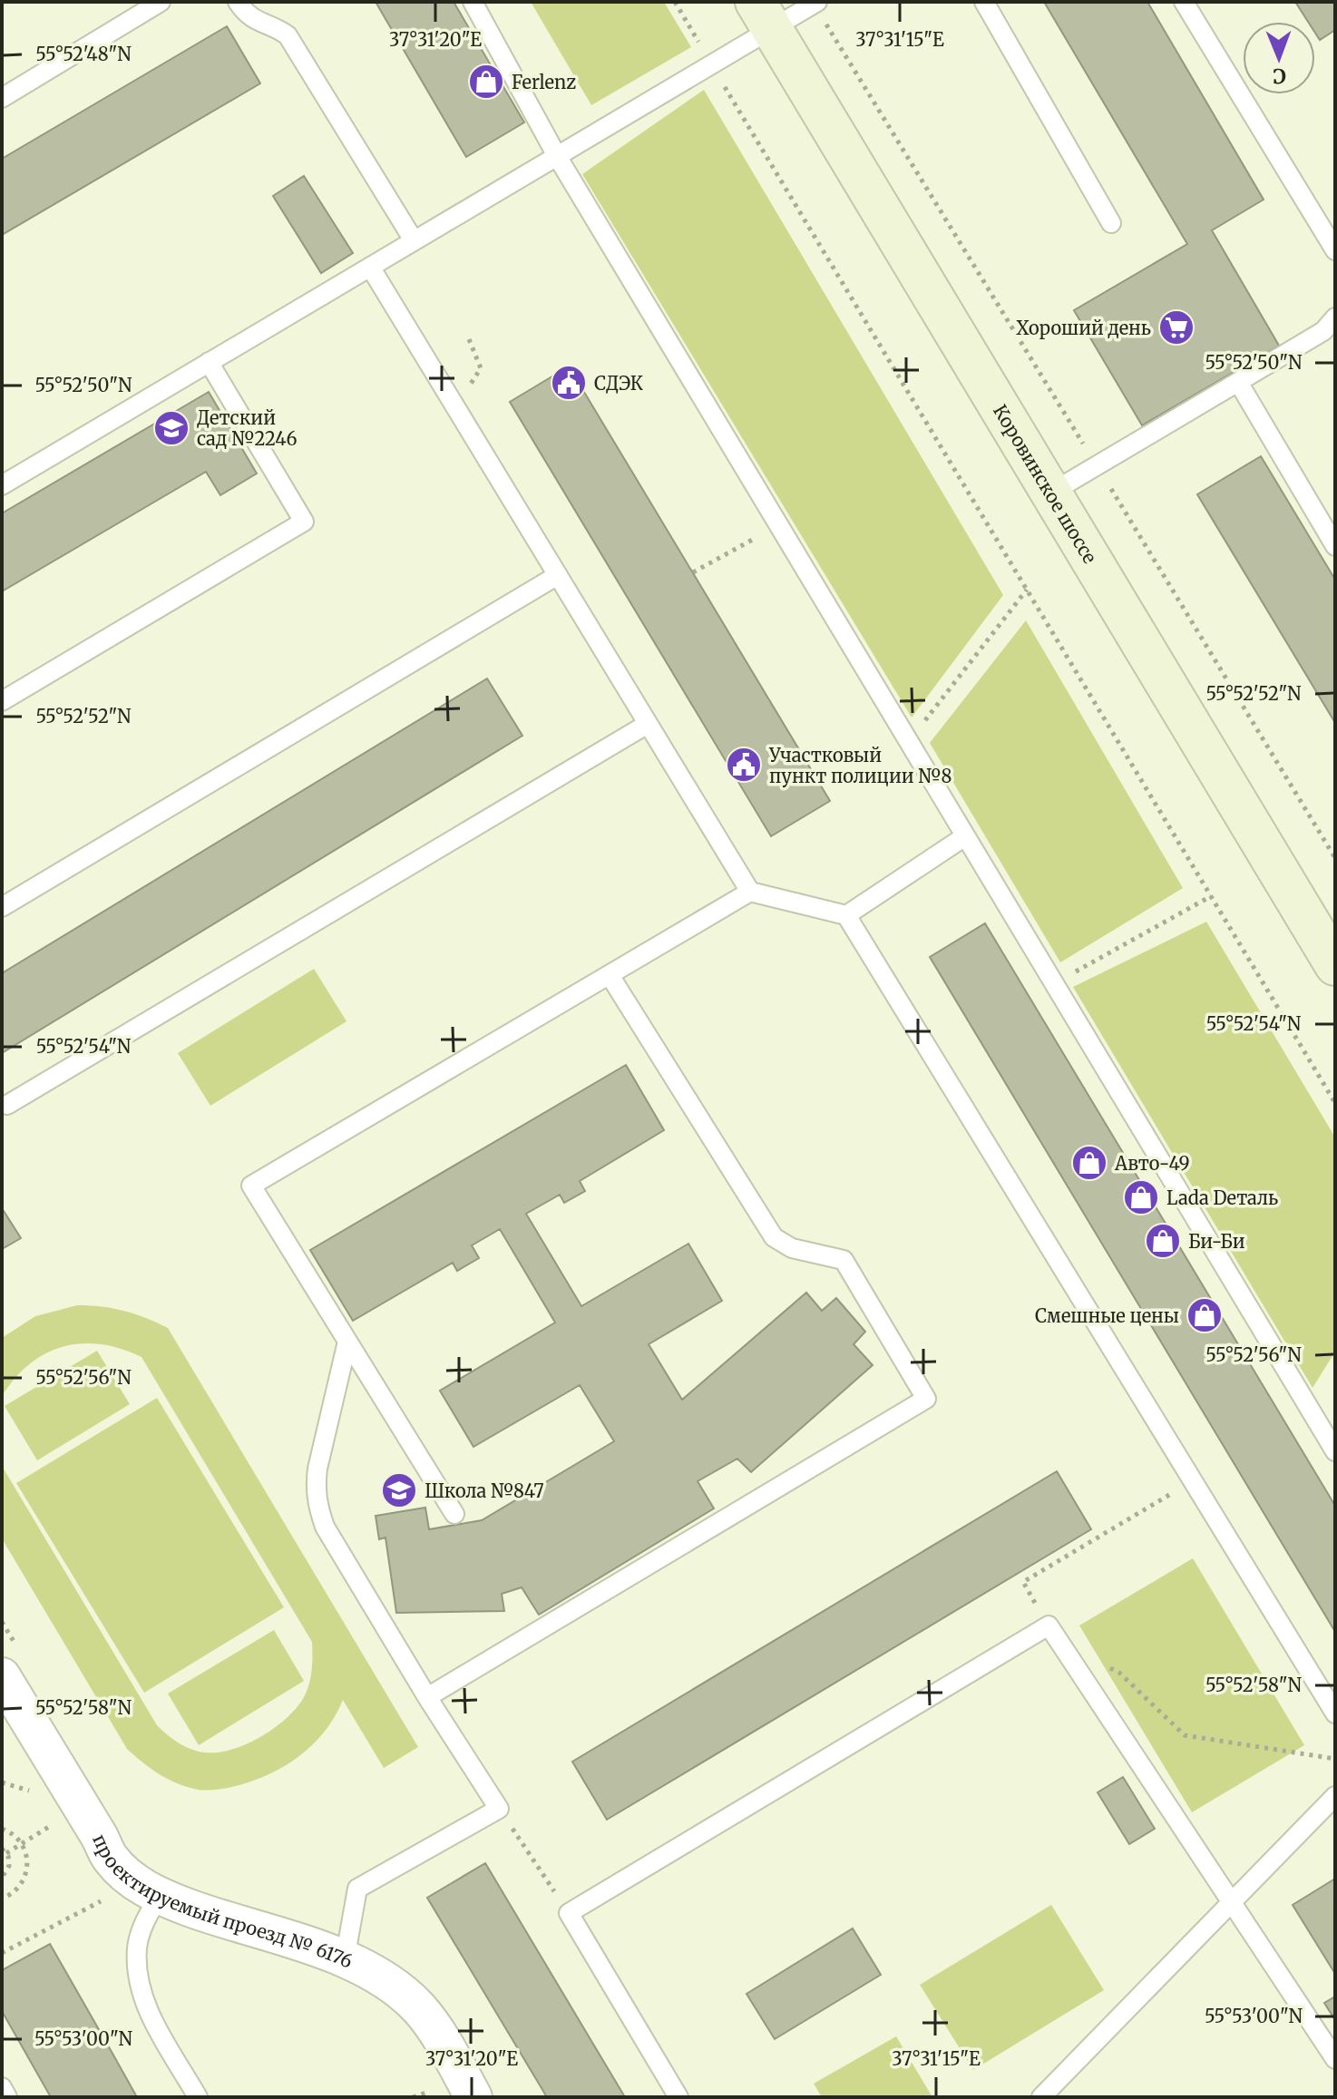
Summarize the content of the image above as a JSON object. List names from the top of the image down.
{
  "streets": {
    "main road": ["Коровинское шоссе"],
    "street": ["проектируемый проезд № 6176"]
  },
  "places": {
    "shop": [
      "Ferlenz",
      "Авто-49",
      "Lada Dеталь",
      "Би-Би",
      "Смешные цены"
    ],
    "supermarket": ["Хороший день"],
    "public building": ["СДЭК", "Участковый пункт полиции №8"],
    "school or university": ["Детский сад №2246", "Школа №847"]
  },
  "north": "bottom",
  "coordinates": [
    "37°31'20\"E",
    "37°31'15\"E",
    "55°52'48\"N",
    "55°52'50\"N",
    "55°52'52\"N",
    "55°52'54\"N",
    "55°52'56\"N",
    "55°52'58\"N",
    "55°53'00\"N"
  ]
}
